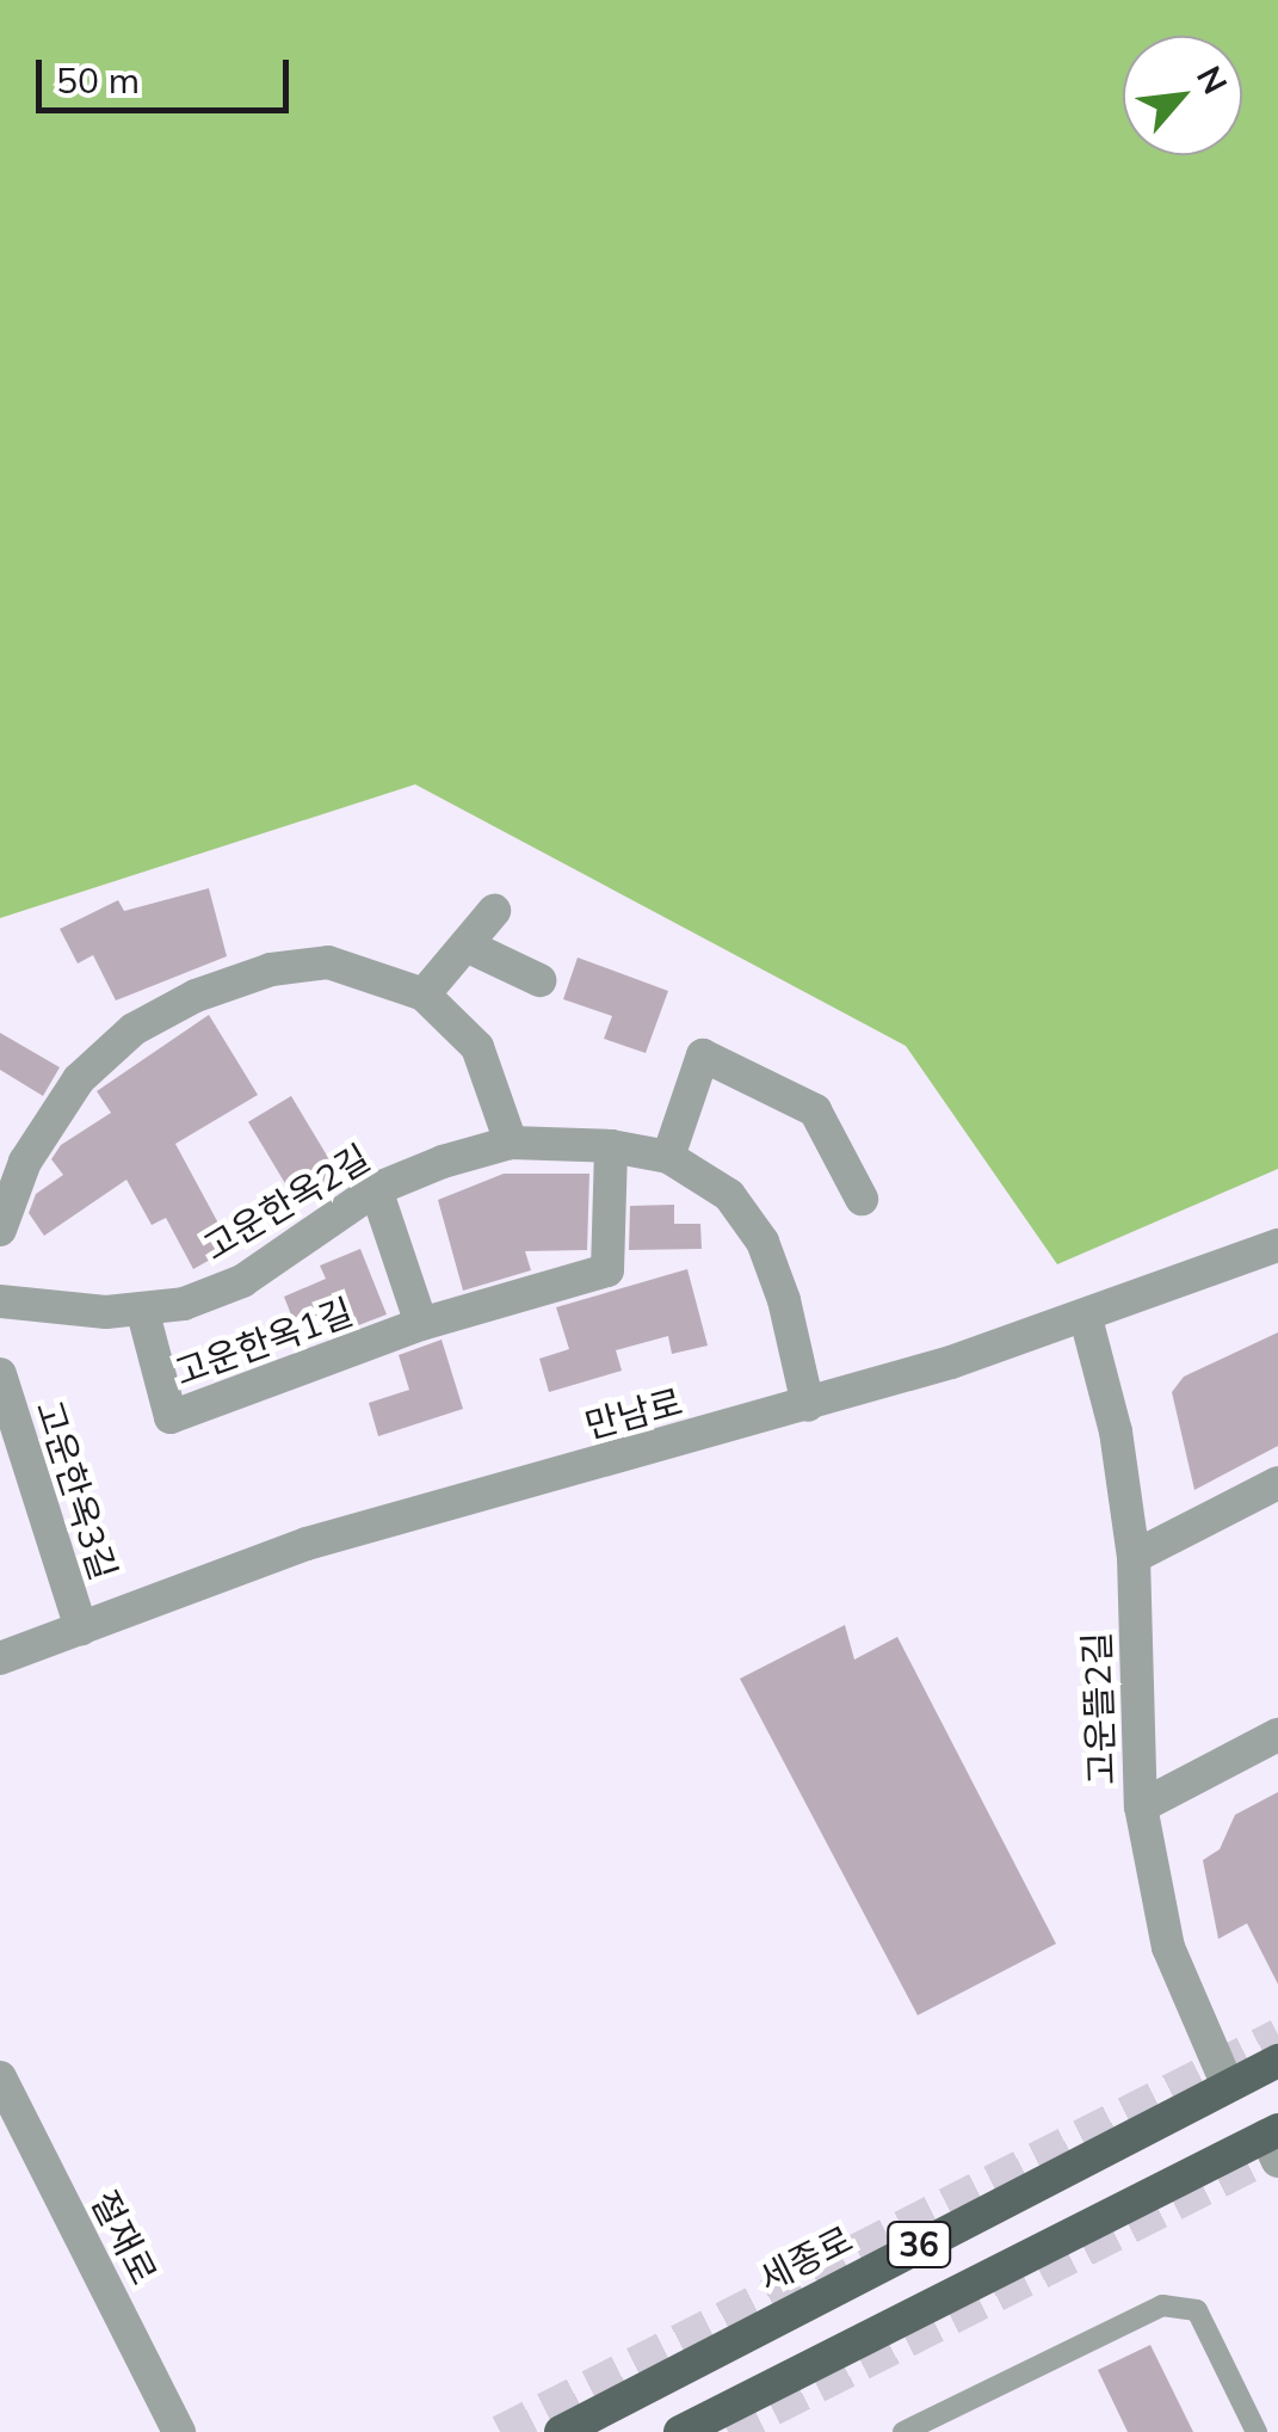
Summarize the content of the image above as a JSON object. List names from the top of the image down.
{
  "streets": {
    "main road": ["36", "세종로"],
    "street": [
      "고운한옥2길",
      "고운한옥1길",
      "만남로",
      "고운한옥3길",
      "고운뜰2길",
      "절재로"
    ]
  },
  "crossings": [
    ["고운한옥2길", "고운한옥1길"],
    ["고운한옥2길", "만남로"],
    ["만남로", "고운한옥3길"],
    ["만남로", "고운뜰2길"],
    ["고운뜰2길", "세종로"]
  ],
  "scale_bar": "50 m",
  "north": "top right"
}
